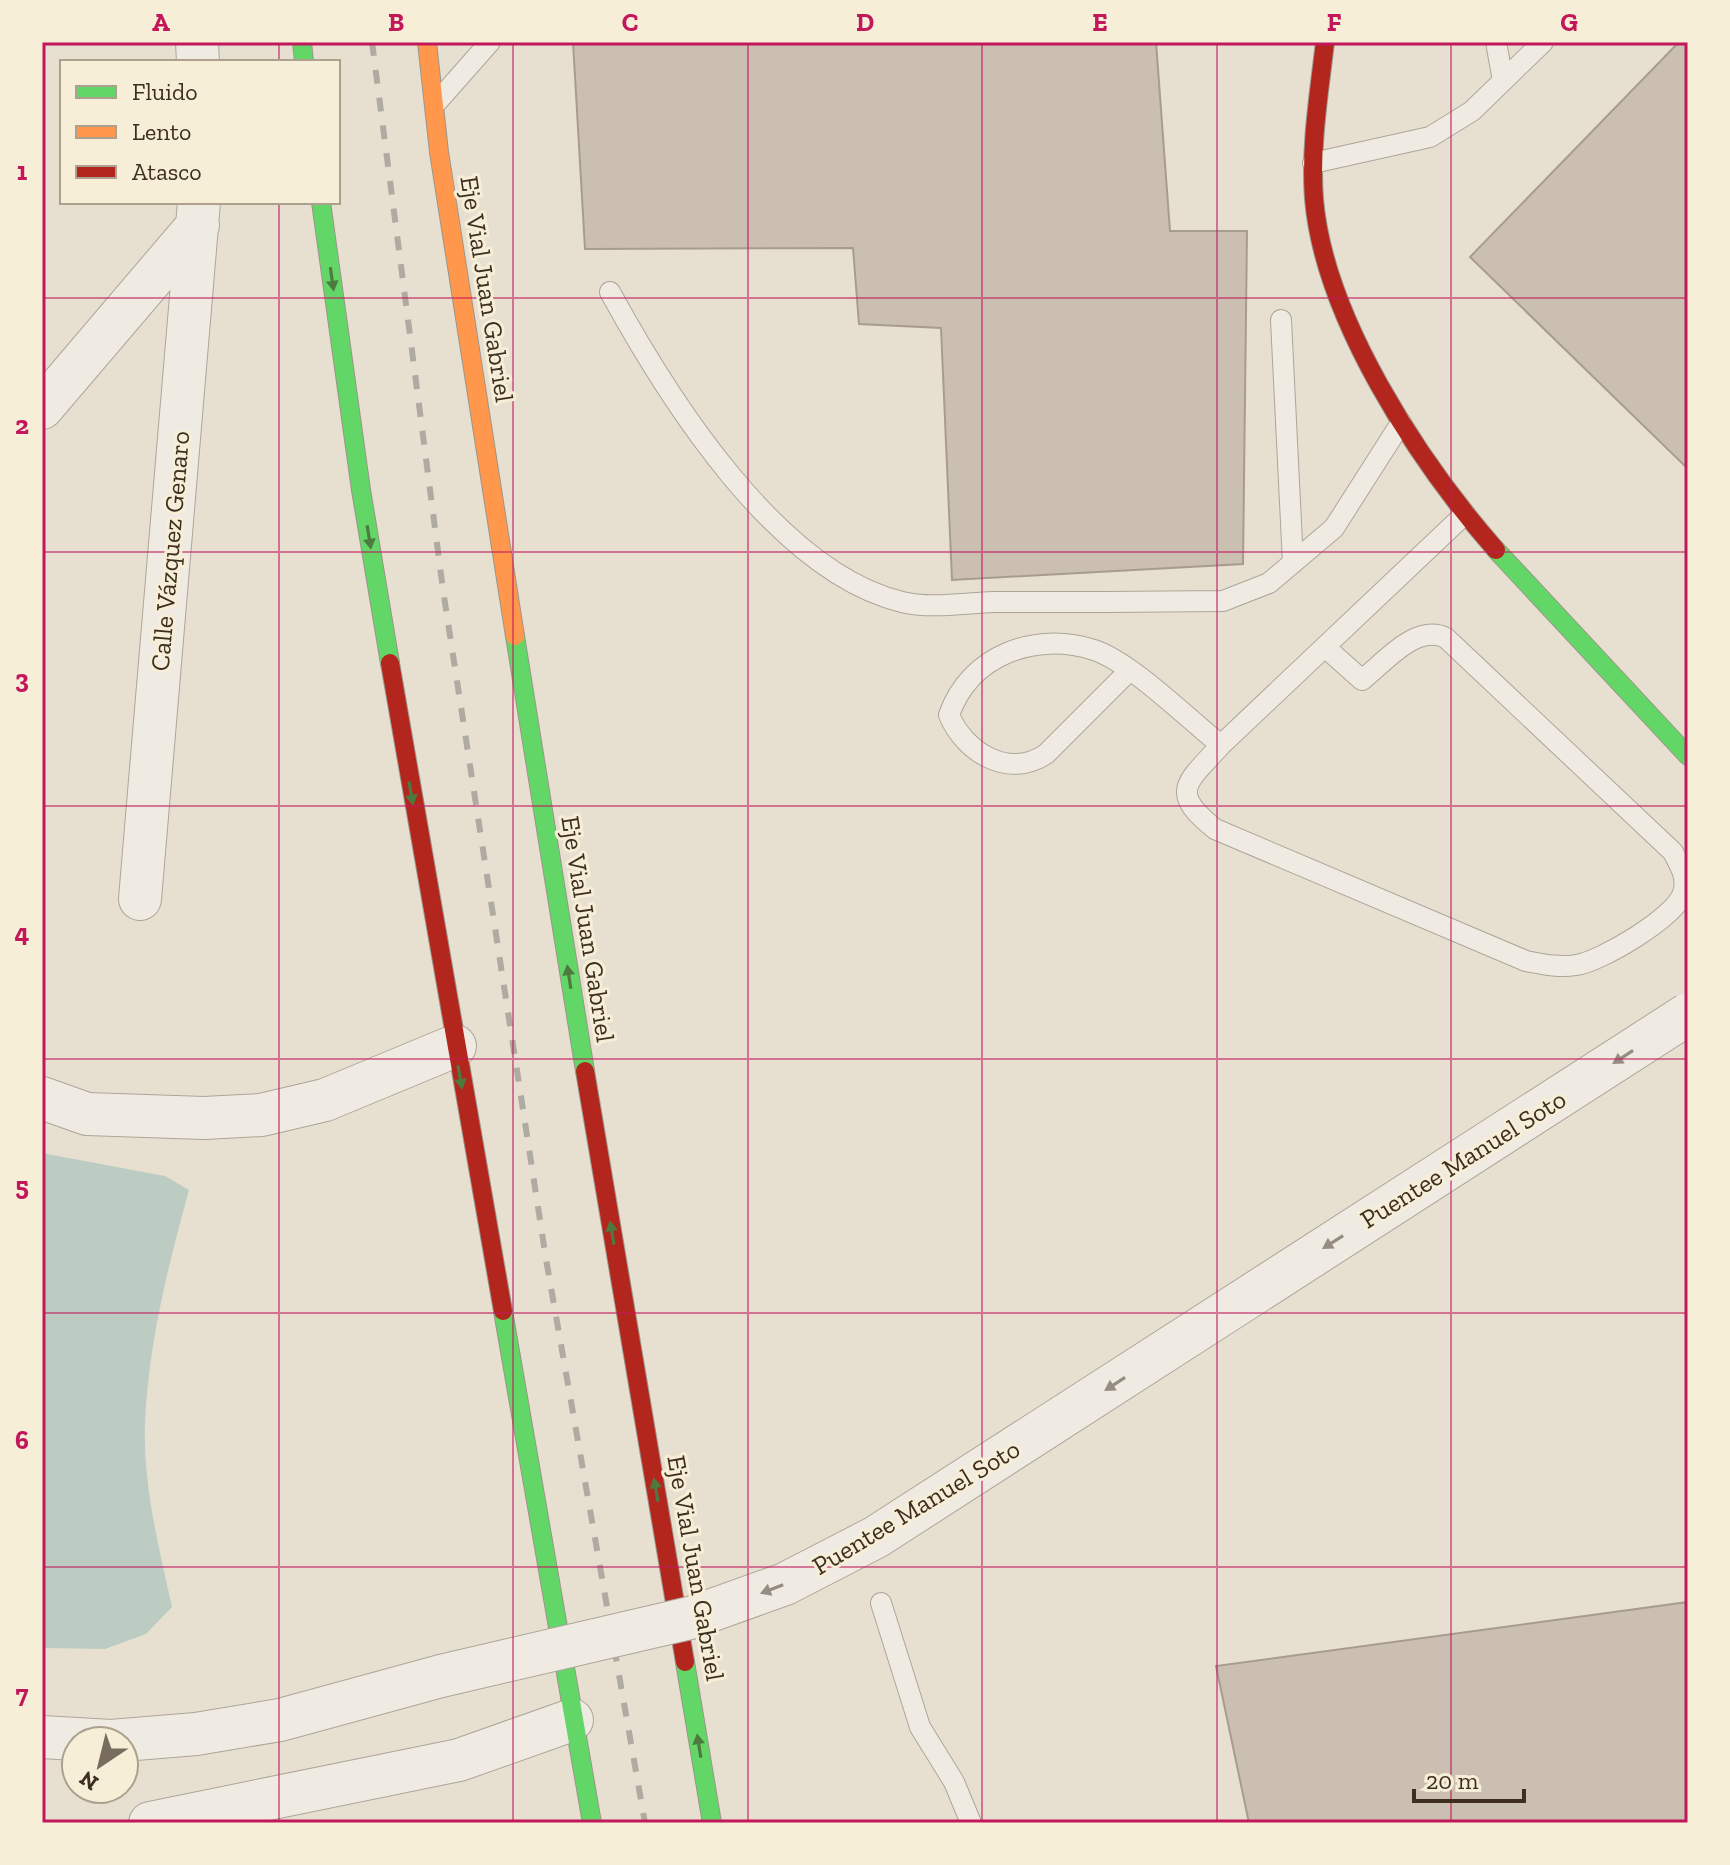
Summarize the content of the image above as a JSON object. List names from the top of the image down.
{
  "streets": {
    "main road": ["Eje Vial Juan Gabriel"],
    "street": ["Calle Vázquez Genaro", "Puentee Manuel Soto"]
  },
  "one_way": ["Puentee Manuel Soto"],
  "legend": ["Fluido", "Lento", "Atasco"],
  "scale_bar": "20 m",
  "north": "bottom left",
  "grid": {
    "columns": [
      "A",
      "B",
      "C",
      "D",
      "E",
      "F",
      "G"
    ],
    "rows": [
      "1",
      "2",
      "3",
      "4",
      "5",
      "6",
      "7"
    ]
  }
}
